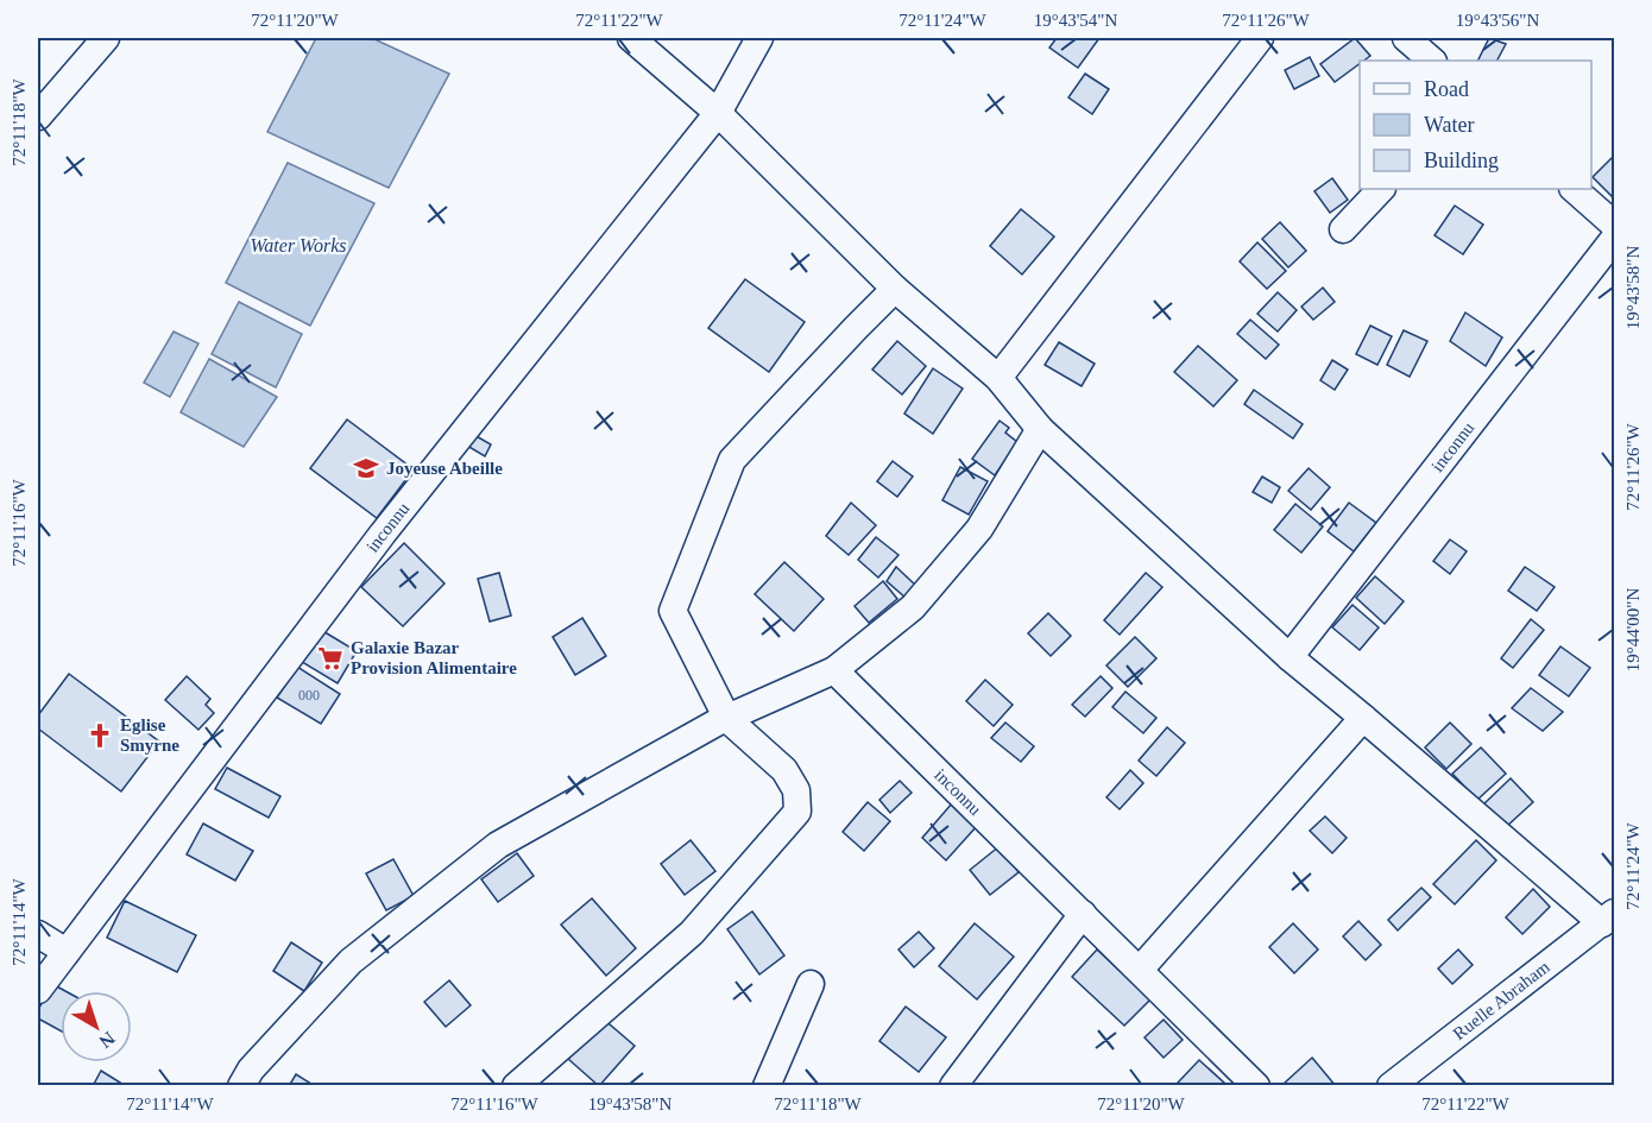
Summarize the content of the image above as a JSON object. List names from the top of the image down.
{
  "streets": {
    "street": ["inconnu", "Ruelle Abraham"]
  },
  "water": ["Water Works"],
  "places": {
    "school or university": ["Joyeuse Abeille"],
    "supermarket": ["Galaxie Bazar Provision Alimentaire"],
    "church": ["Eglise Smyrne"]
  },
  "house_numbers": ["000"],
  "legend": ["Road", "Water", "Building"],
  "north": "bottom right",
  "coordinates": [
    "72°11'20\"W",
    "72°11'22\"W",
    "72°11'24\"W",
    "19°43'54\"N",
    "72°11'26\"W",
    "19°43'56\"N",
    "72°11'18\"W",
    "19°43'58\"N",
    "72°11'16\"W",
    "19°44'00\"N",
    "72°11'14\"W"
  ]
}
